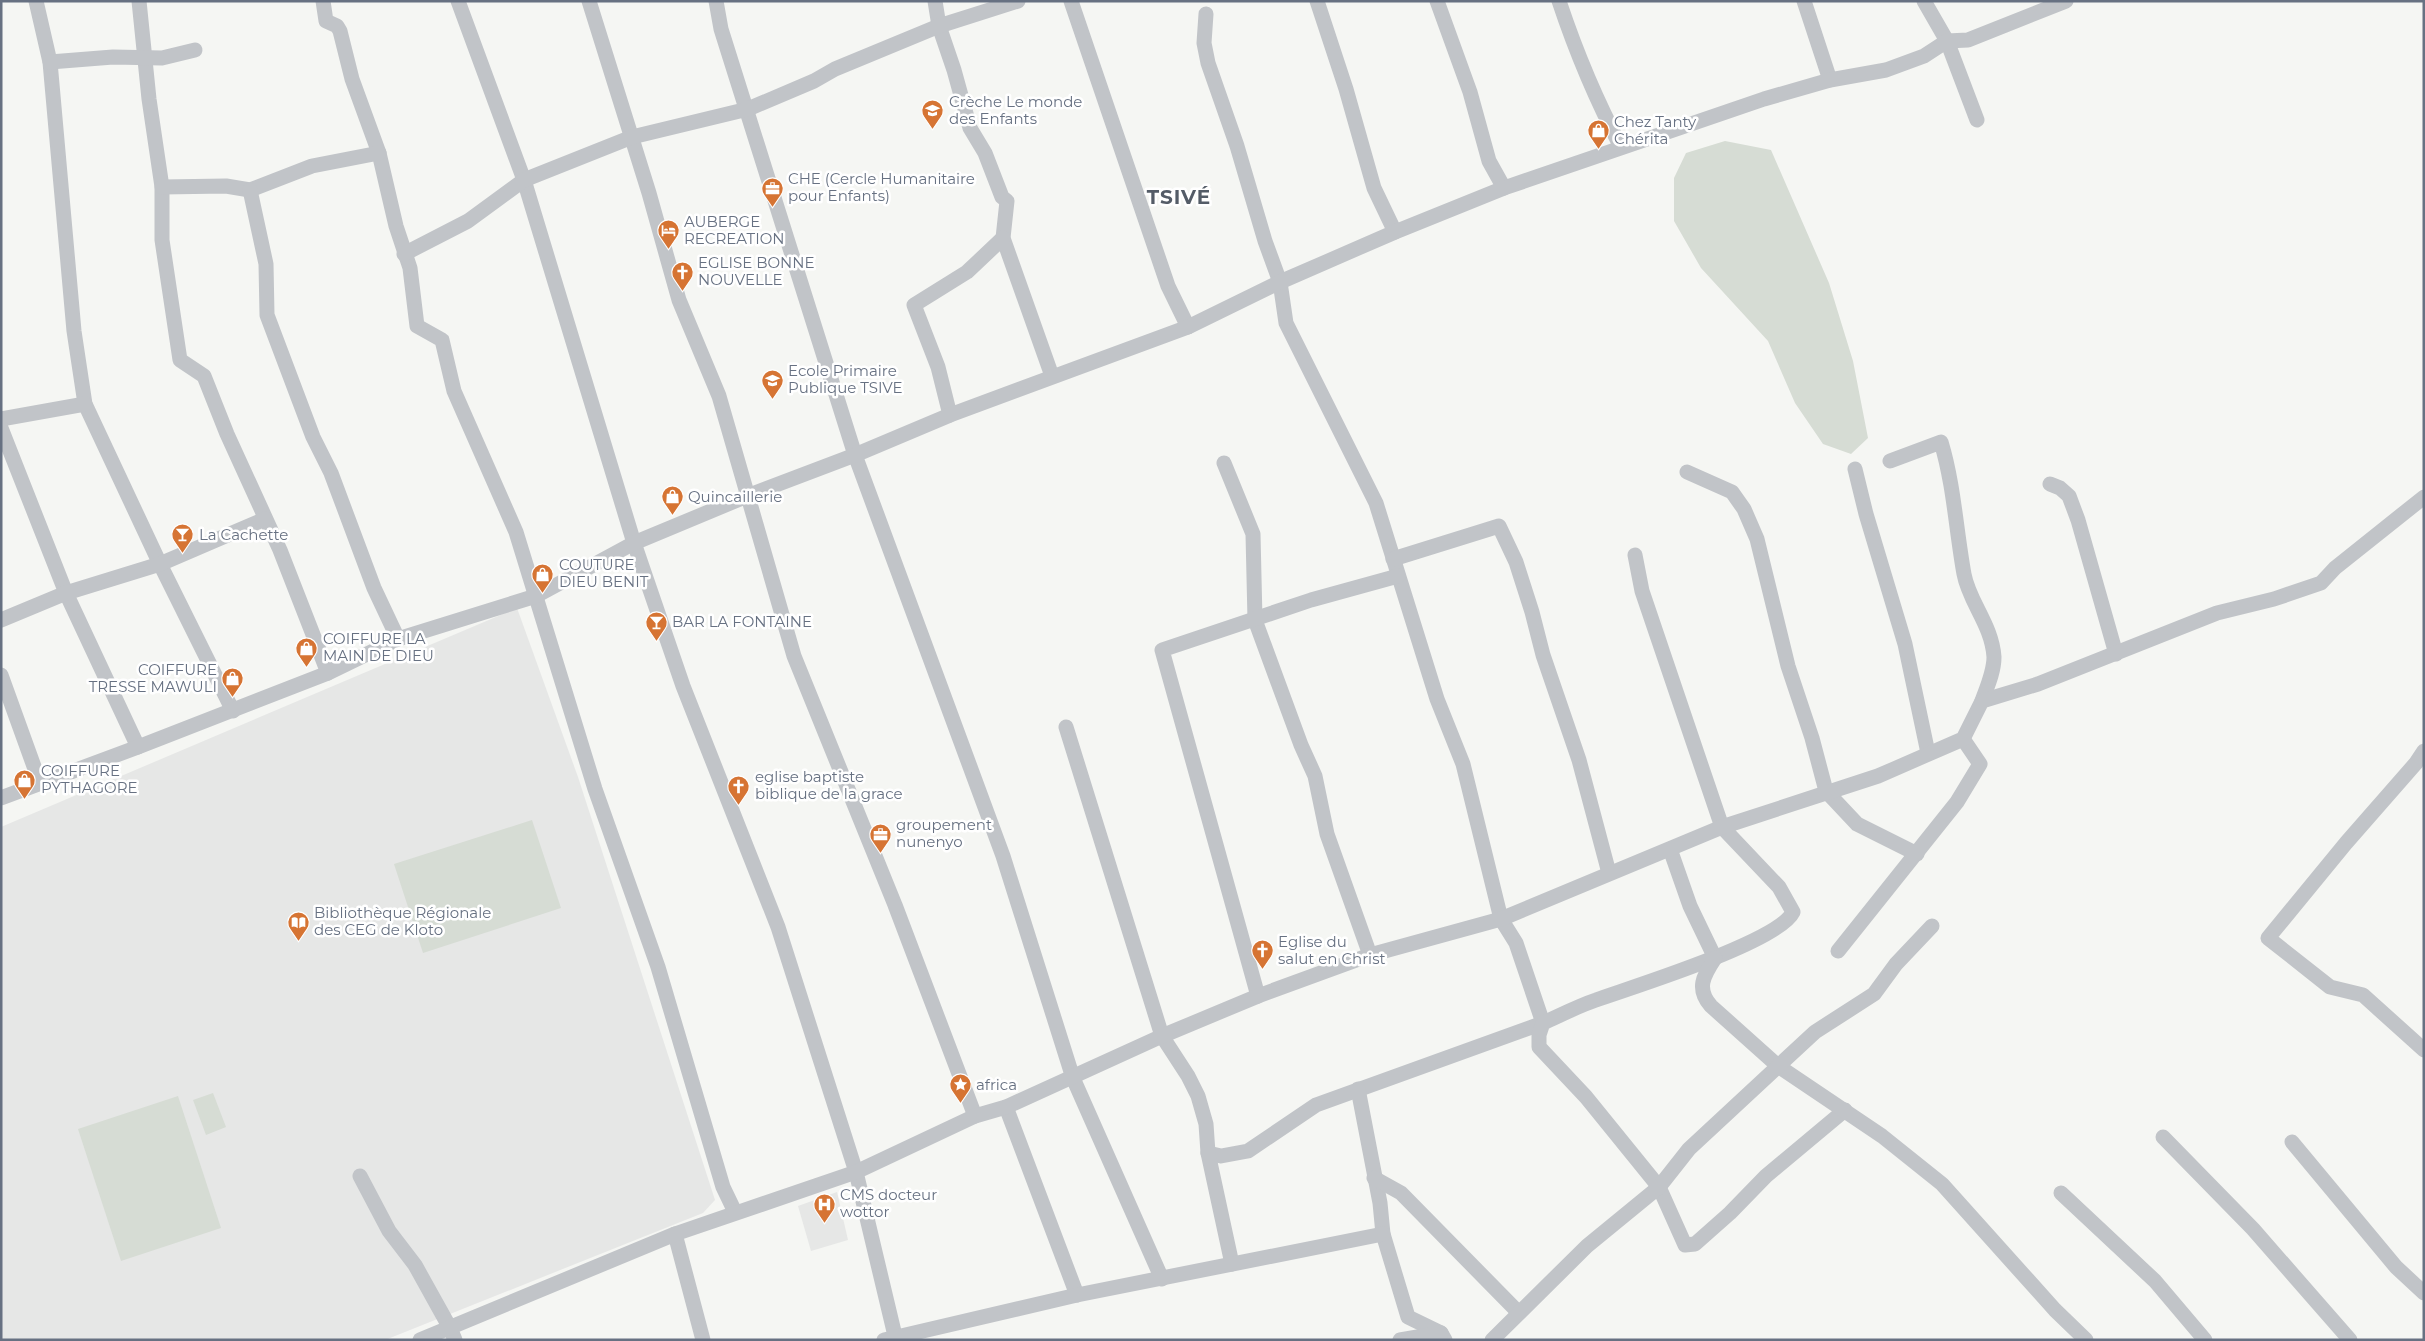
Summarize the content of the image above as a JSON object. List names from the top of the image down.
{
  "districts": ["TSIVÉ"],
  "places": {
    "school or university": ["Crèche Le monde des Enfants", "Ecole Primaire Publique TSIVE"],
    "shop": [
      "Chez Tanty Chérita",
      "Quincaillerie",
      "COUTURE DIEU BENIT",
      "COIFFURE LA MAIN DE DIEU",
      "COIFFURE TRESSE MAWULI",
      "COIFFURE PYTHAGORE"
    ],
    "office": ["CHE (Cercle Humanitaire pour Enfants)", "groupement nunenyo"],
    "hotel": ["AUBERGE RECREATION"],
    "church": ["EGLISE BONNE NOUVELLE", "eglise baptiste biblique de la grace", "Eglise du salut en Christ"],
    "bar": ["La Cachette", "BAR LA FONTAINE"],
    "library": ["Bibliothèque Régionale des CEG de Kloto"],
    "place": ["africa"],
    "hospital": ["CMS docteur wottor"]
  }
}
